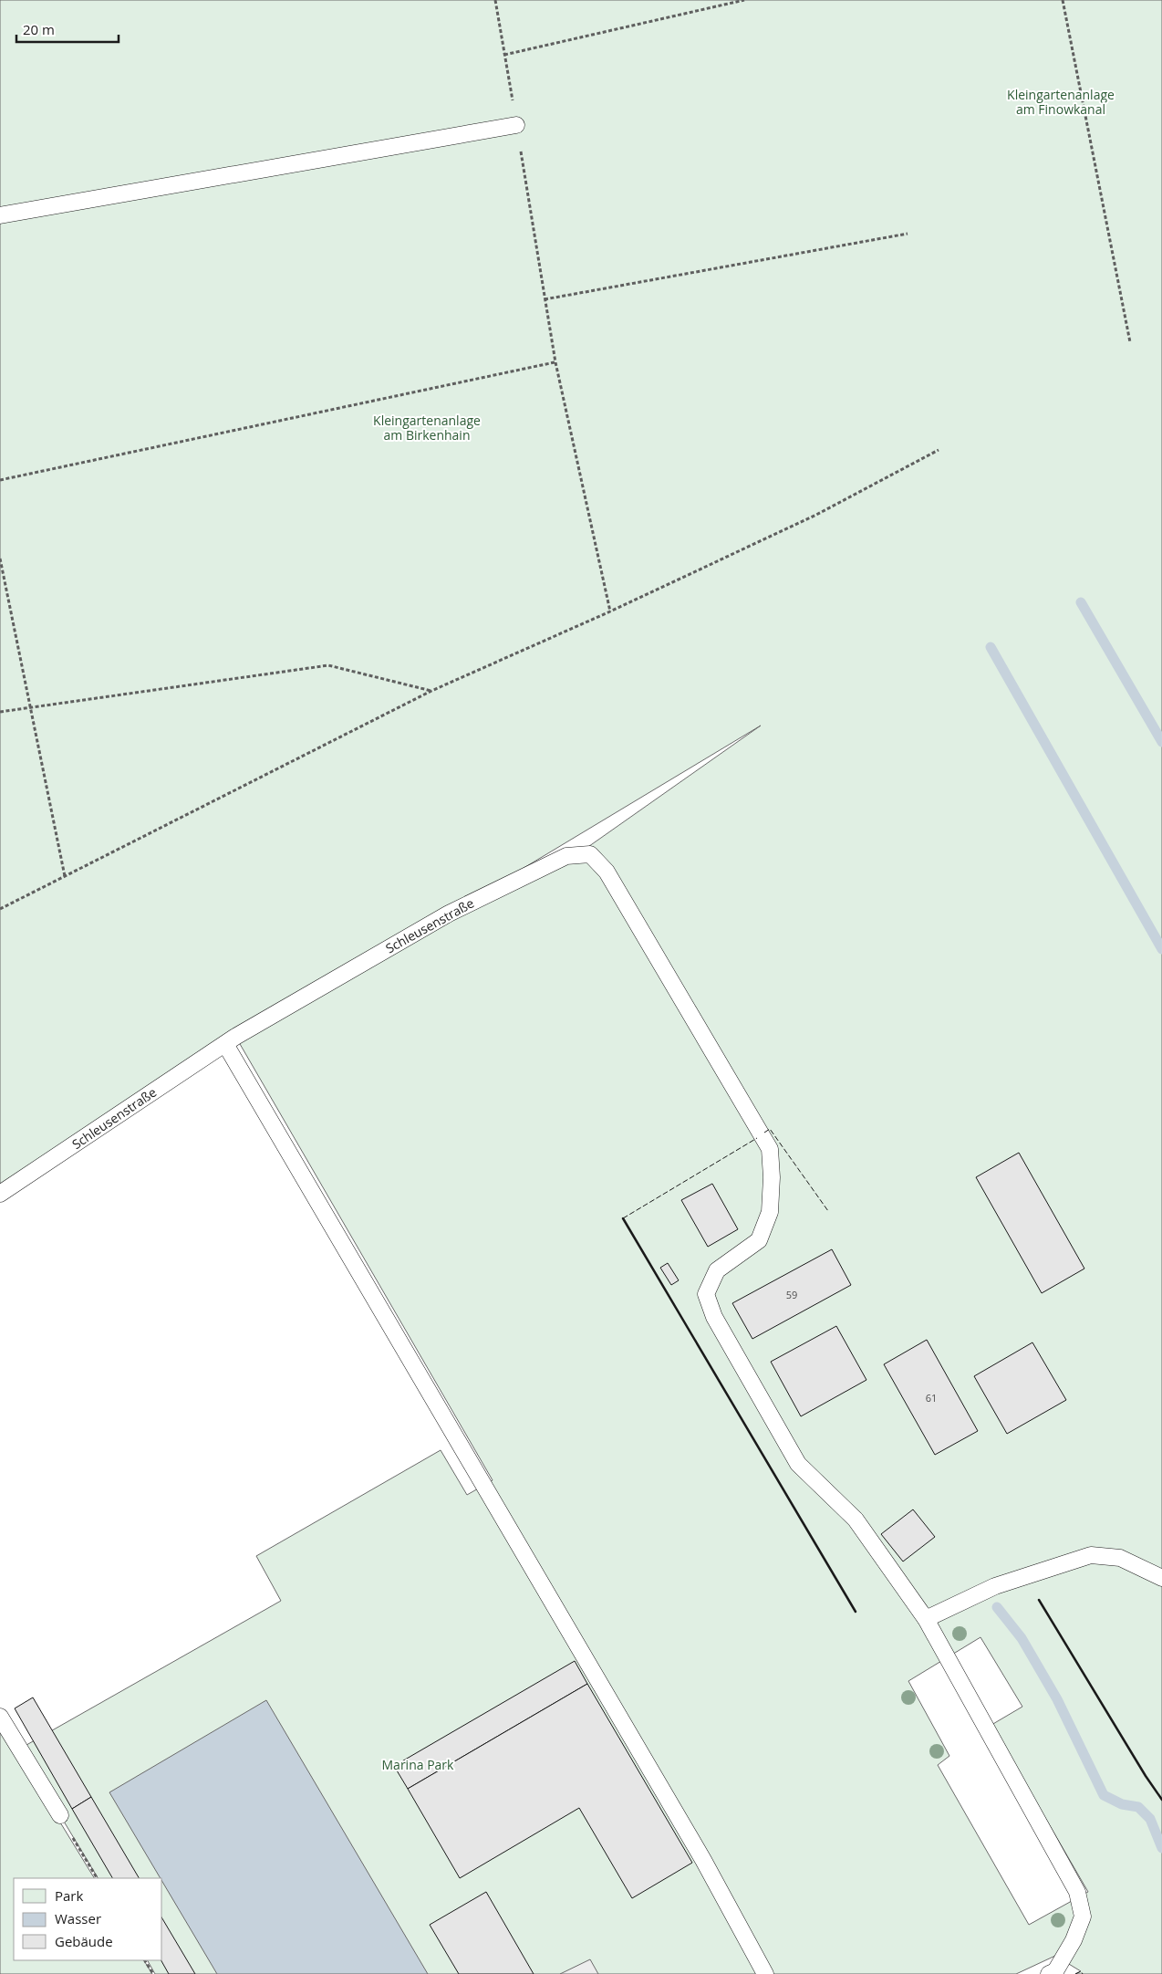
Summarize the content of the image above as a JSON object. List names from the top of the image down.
{
  "streets": {
    "lane": ["Schleusenstraße"]
  },
  "parks": ["Kleingartenanlage am Finowkanal", "Kleingartenanlage am Birkenhain", "Marina Park"],
  "house_numbers": ["59", "61"],
  "legend": ["Park", "Wasser", "Gebäude"],
  "scale_bar": "20 m"
}
